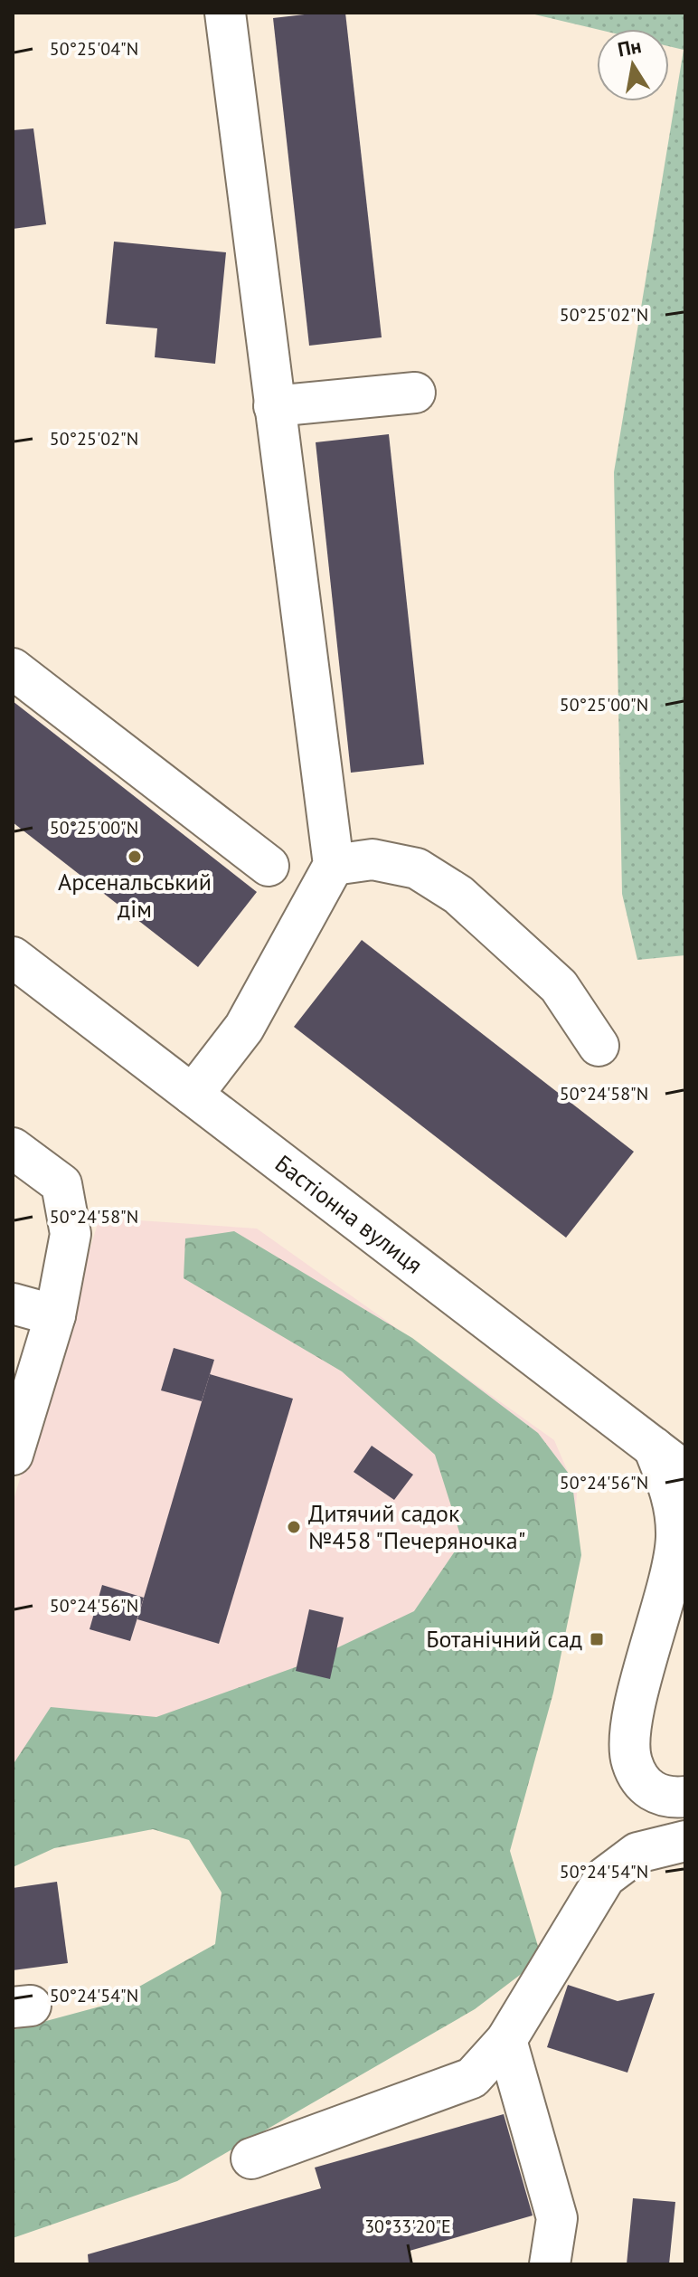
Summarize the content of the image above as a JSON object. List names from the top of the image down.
{
  "streets": {
    "street": ["Бастіонна вулиця"]
  },
  "places": {
    "other": ["Арсенальський дім", "Дитячий садок №458 \"Печеряночка\""],
    "transit": ["Ботанічний сад"]
  },
  "north": "top",
  "coordinates": [
    "50°25'04\"N",
    "50°25'02\"N",
    "50°25'00\"N",
    "50°24'58\"N",
    "50°24'56\"N",
    "50°24'54\"N",
    "30°33'20\"E"
  ]
}
